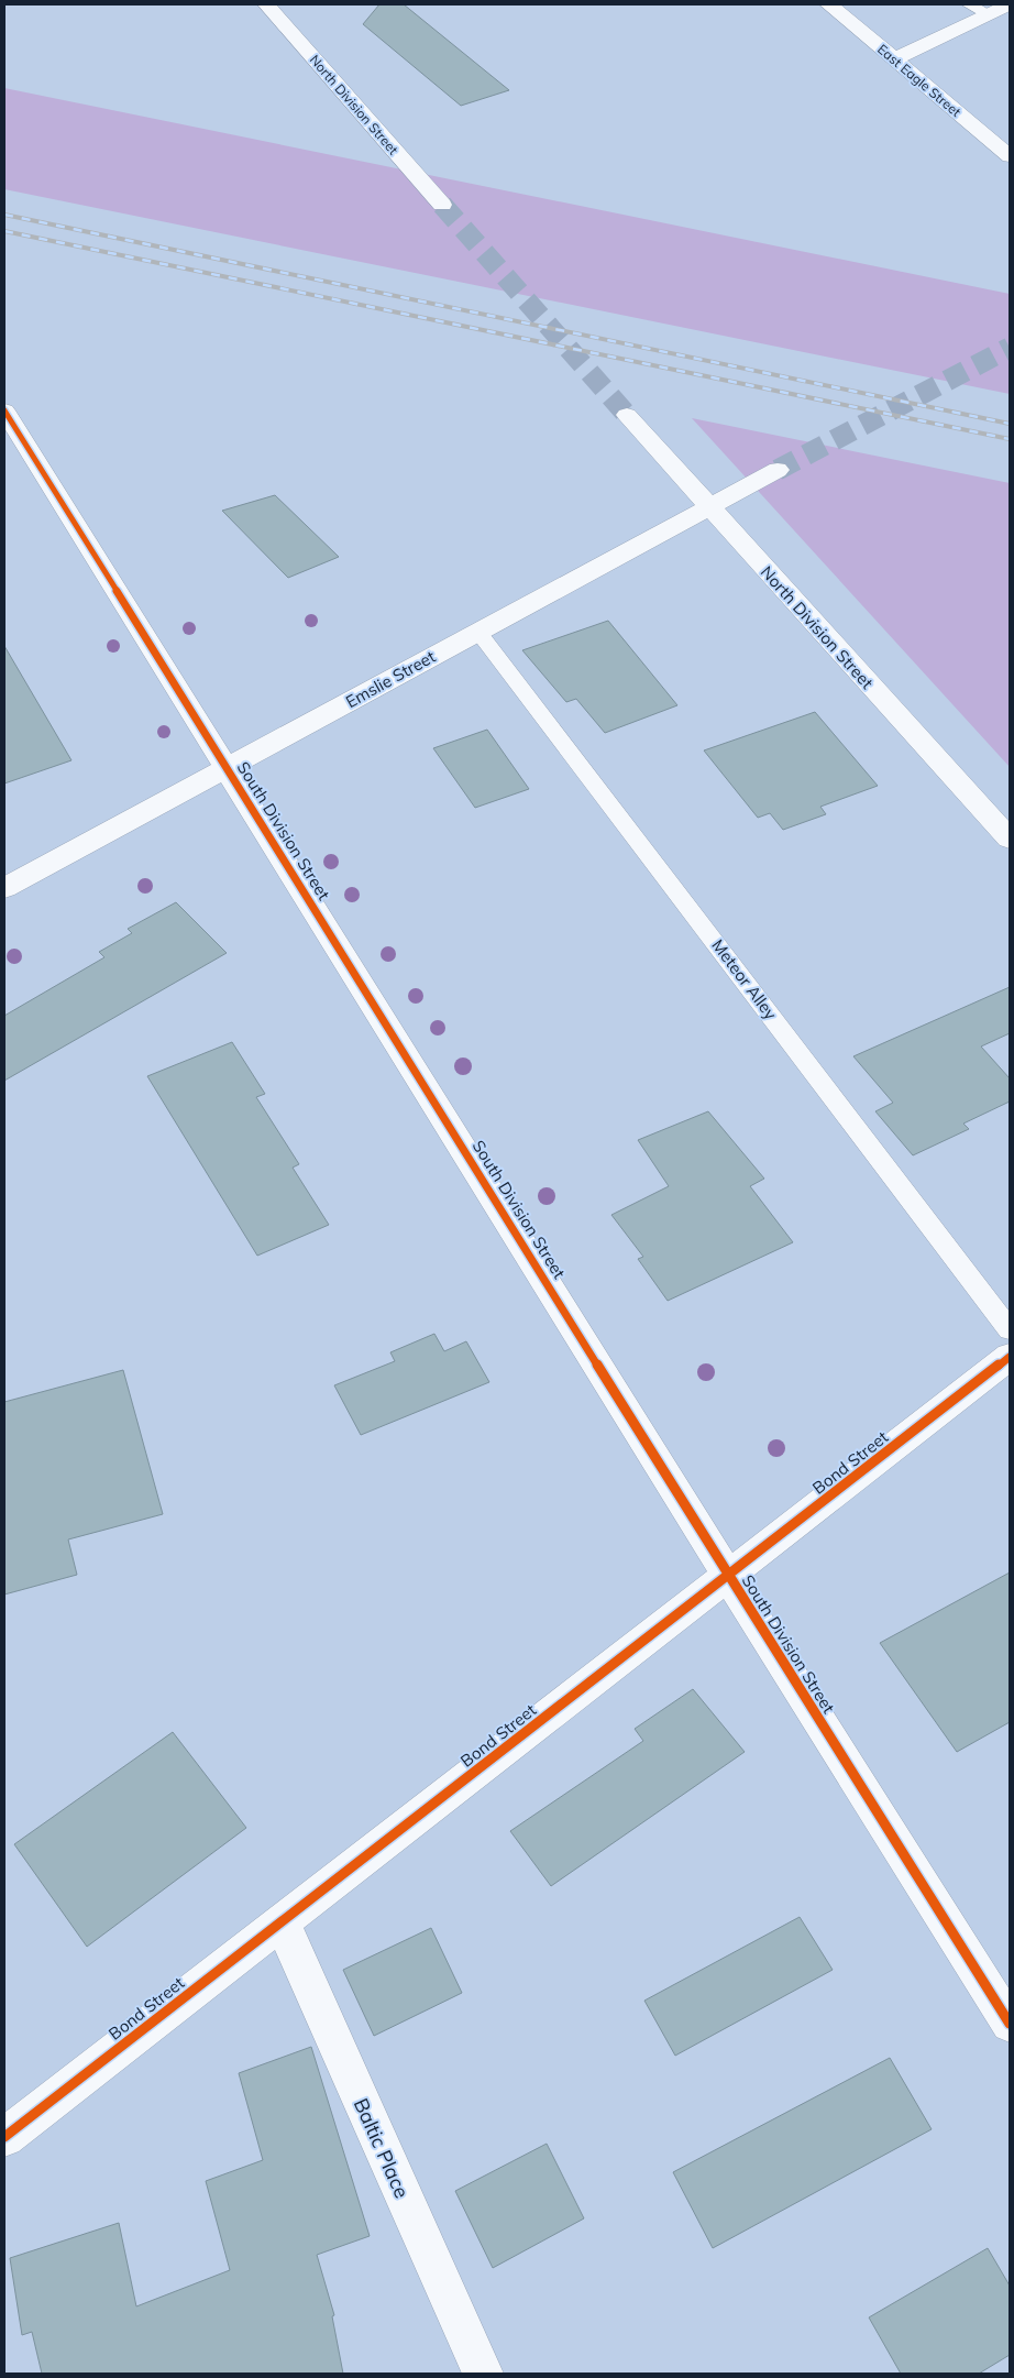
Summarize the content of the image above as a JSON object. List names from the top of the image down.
{
  "streets": {
    "street": [
      "East Eagle Street",
      "North Division Street",
      "Emslie Street",
      "South Division Street",
      "Bond Street",
      "Baltic Place"
    ],
    "lane": ["Meteor Alley"]
  },
  "crossings": [
    ["North Division Street", "Emslie Street"],
    ["Emslie Street", "South Division Street"],
    ["Emslie Street", "Meteor Alley"],
    ["South Division Street", "Bond Street"],
    ["Bond Street", "Baltic Place"]
  ]
}
